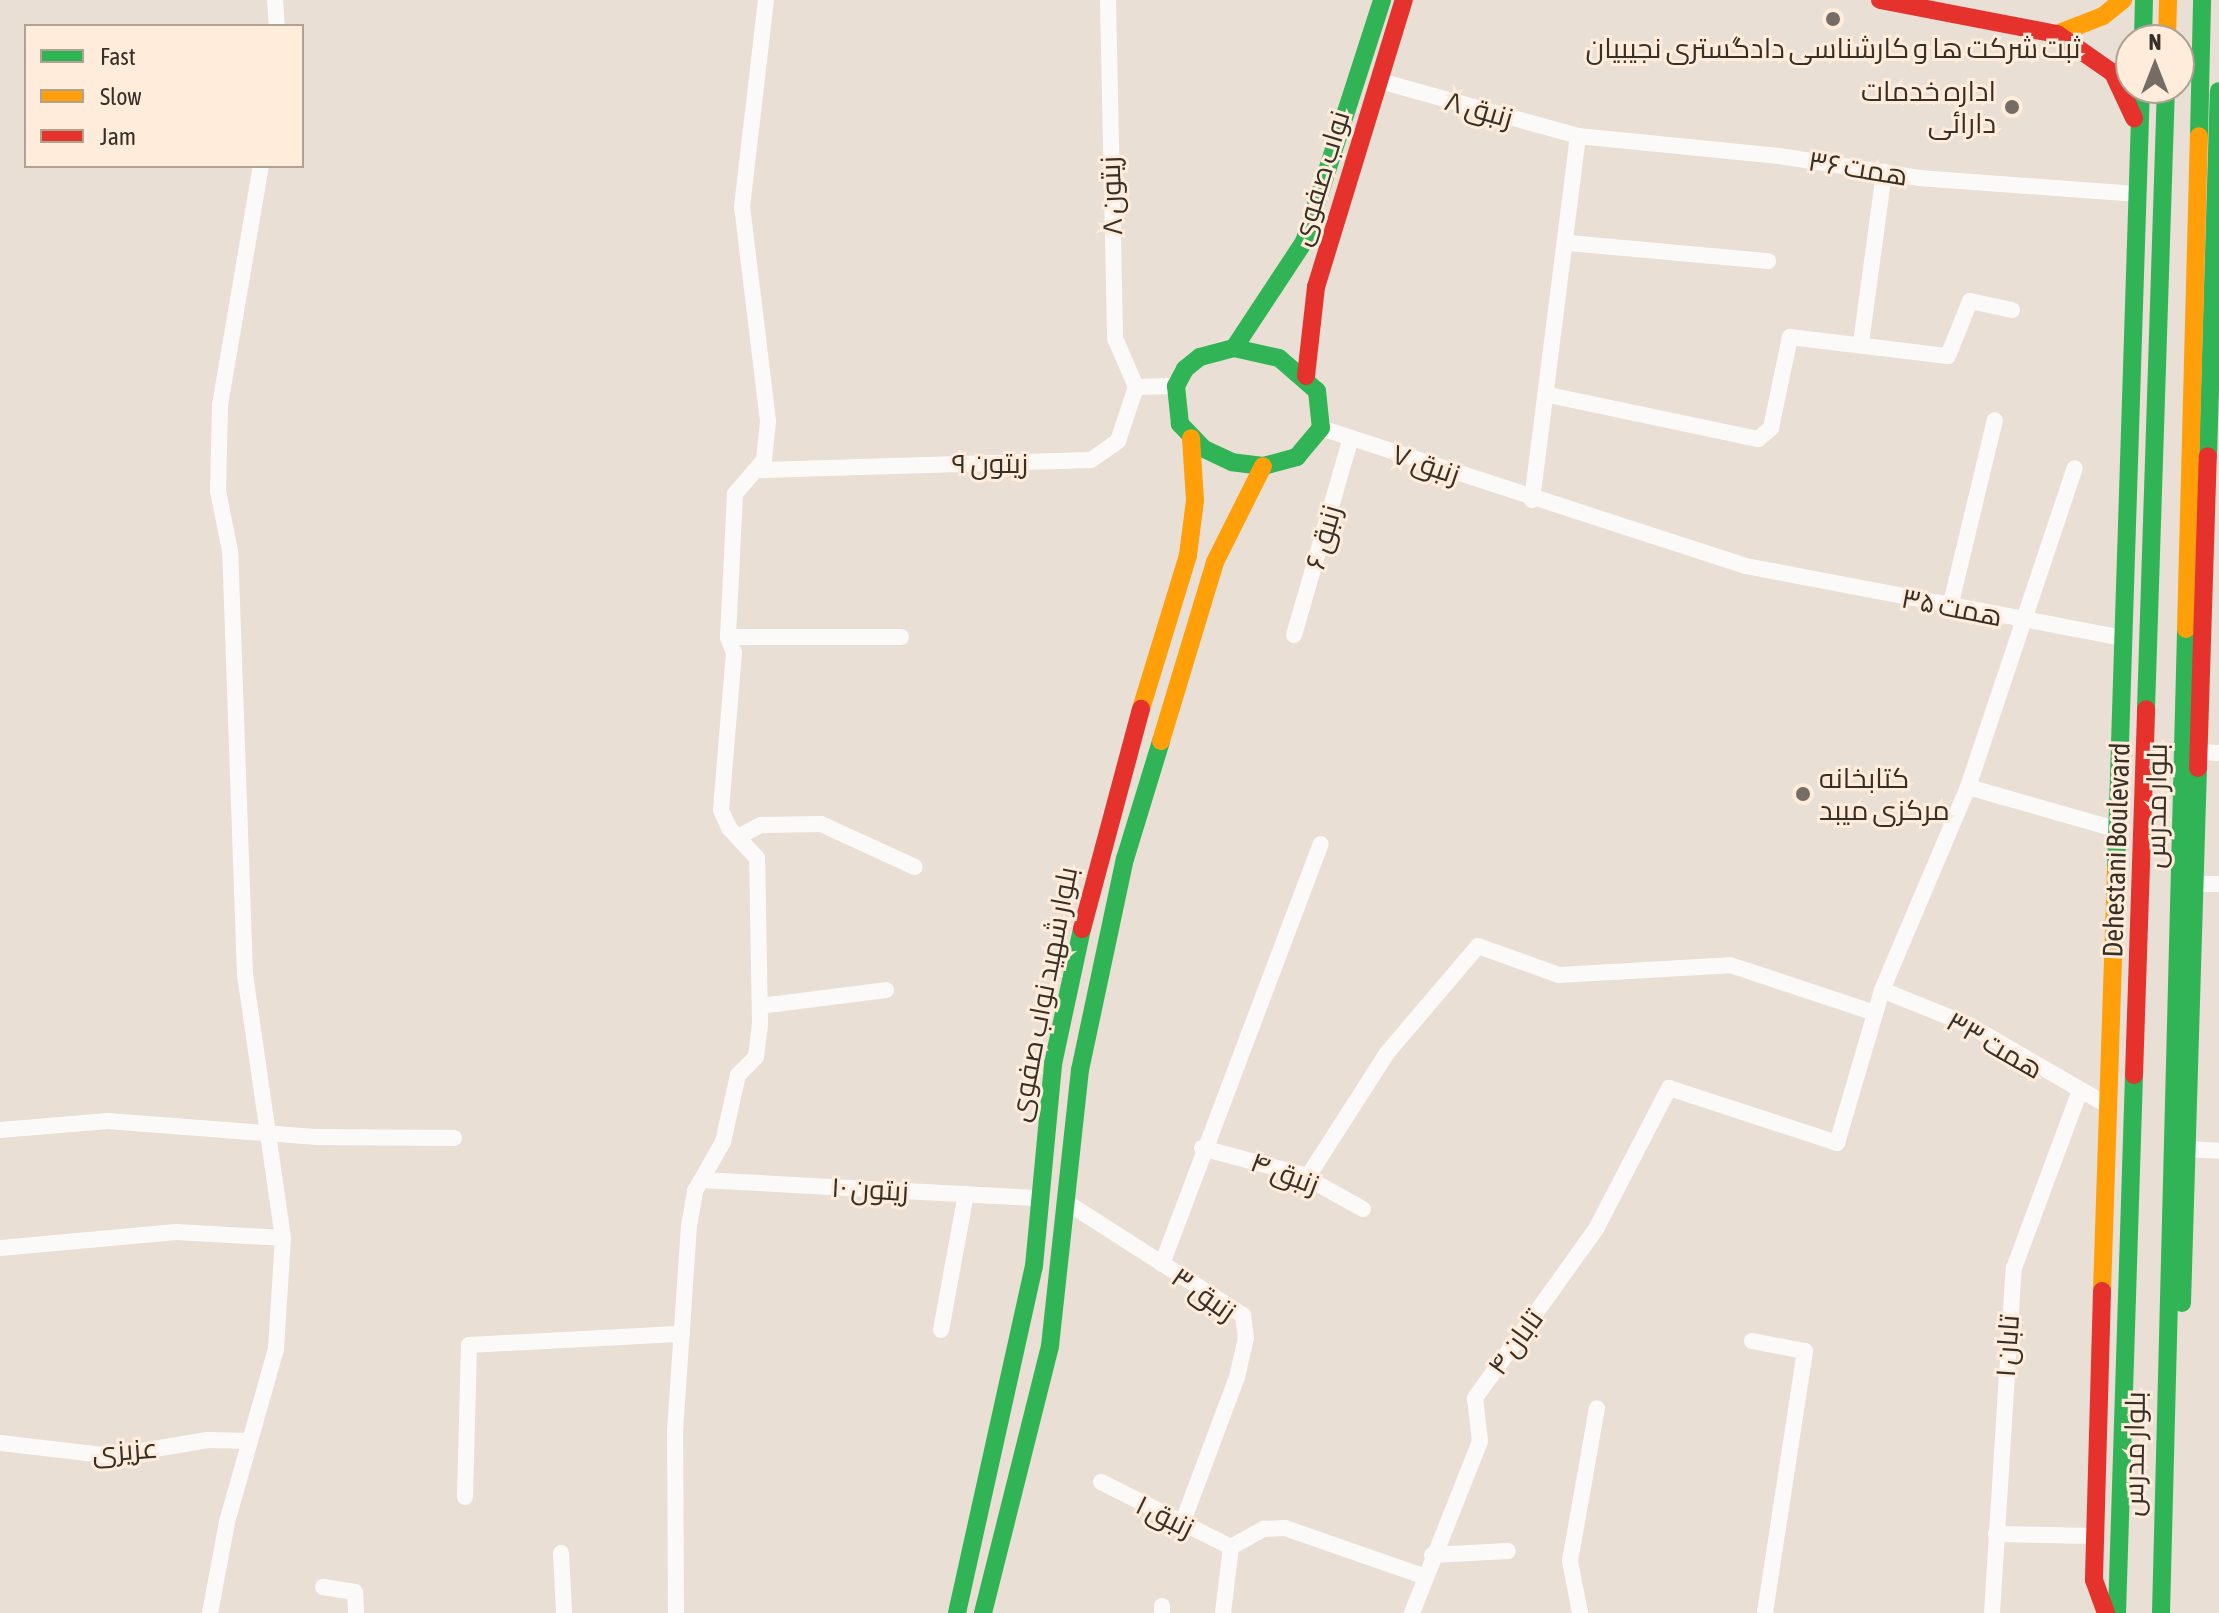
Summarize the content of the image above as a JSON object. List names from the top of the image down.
{
  "streets": {
    "main road": [
      "نواب صفوی",
      "بلوار مدرس",
      "Dehestani Boulevard",
      "بلوار شهید نواب صفوی"
    ],
    "street": [
      "زنبق ۸",
      "همت ۳۶",
      "زیتون ۸",
      "زیتون ۹",
      "زنبق ۷",
      "زنبق ۶",
      "همت ۳۵",
      "همت ۳۳",
      "زنبق ۴",
      "زیتون ۱۰",
      "زنبق ۳",
      "تابان ۴",
      "تابان ۱",
      "عزیزی",
      "زنبق ۱"
    ]
  },
  "crossings": [
    ["زنبق ۸", "همت ۳۶"],
    ["زنبق ۸", "نواب صفوی"],
    ["نواب صفوی", "زنبق ۷"],
    ["نواب صفوی", "بلوار شهید نواب صفوی"],
    ["زیتون ۸", "زیتون ۹"],
    ["زنبق ۷", "زنبق ۶"],
    ["زنبق ۷", "همت ۳۵"],
    ["زنبق ۷", "بلوار شهید نواب صفوی"],
    ["بلوار شهید نواب صفوی", "زیتون ۱۰"],
    ["بلوار شهید نواب صفوی", "زنبق ۳"],
    ["همت ۳۳", "تابان ۱"],
    ["زنبق ۳", "زنبق ۱"]
  ],
  "places": ["ثبت شرکت ها و کارشناسی دادگستری نجیبیان", "اداره خدمات دارائی", "کتابخانه مرکزی میبد"],
  "legend": ["Fast", "Slow", "Jam"],
  "north": "top"
}
